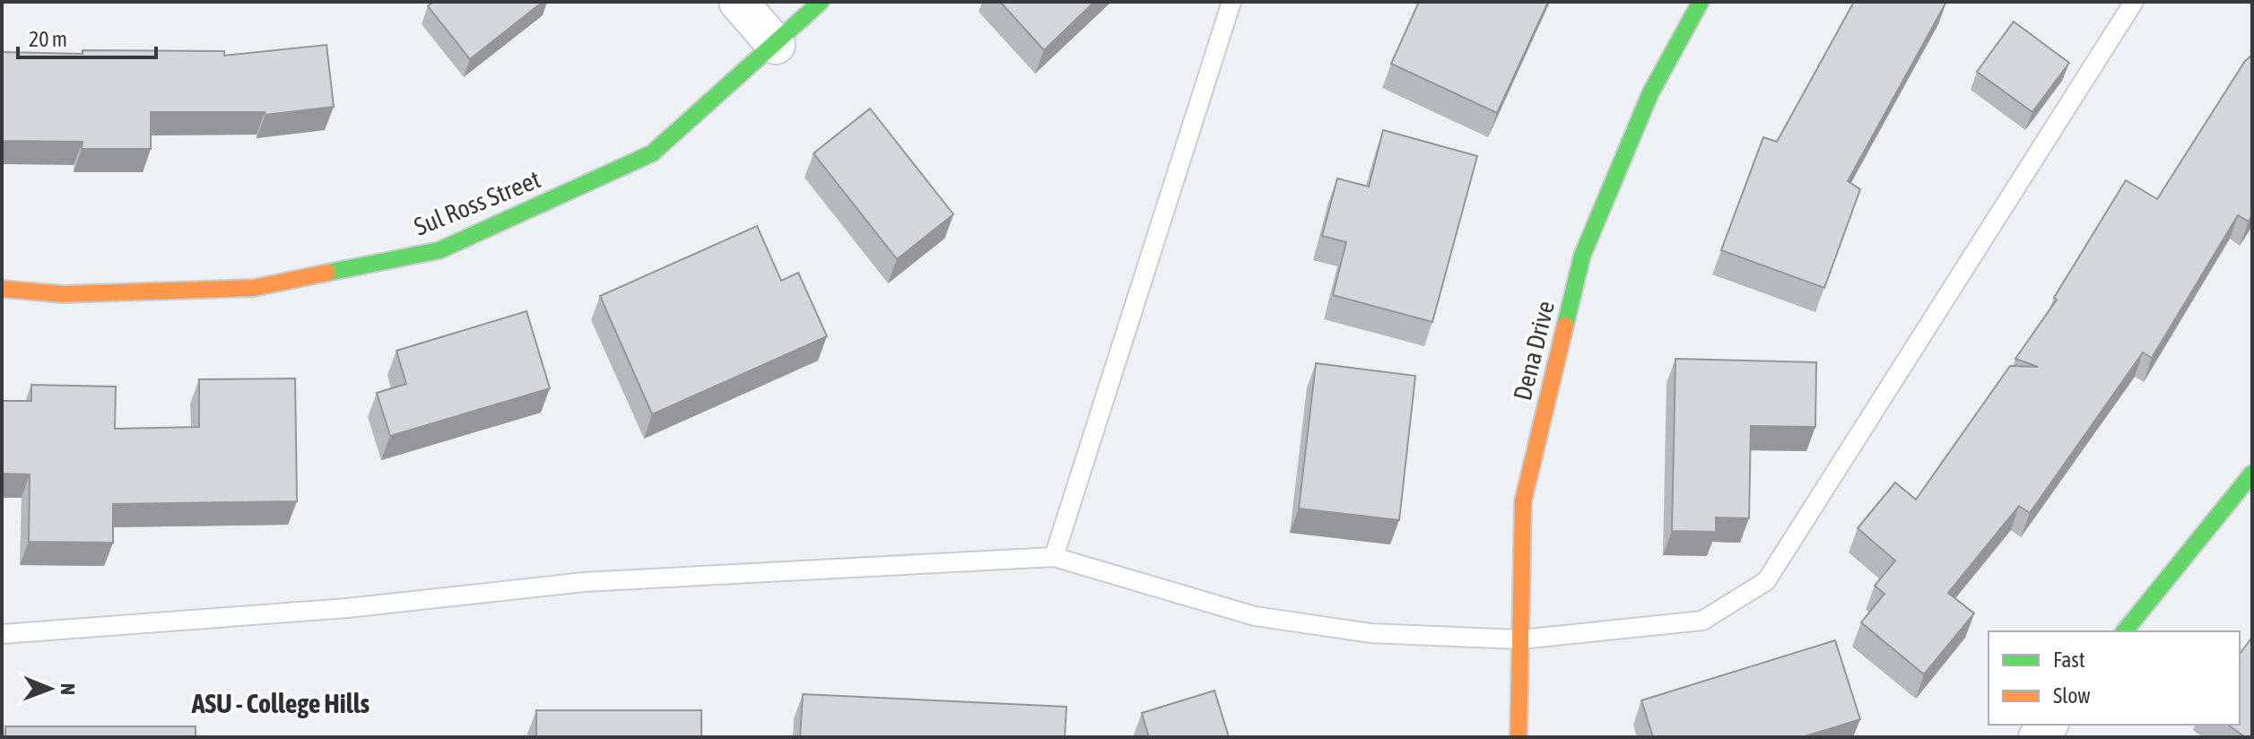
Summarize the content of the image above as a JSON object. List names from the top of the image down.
{
  "streets": {
    "street": ["Sul Ross Street", "Dena Drive"]
  },
  "districts": ["ASU - College Hills"],
  "legend": ["Fast", "Slow"],
  "scale_bar": "20 m",
  "north": "right"
}
